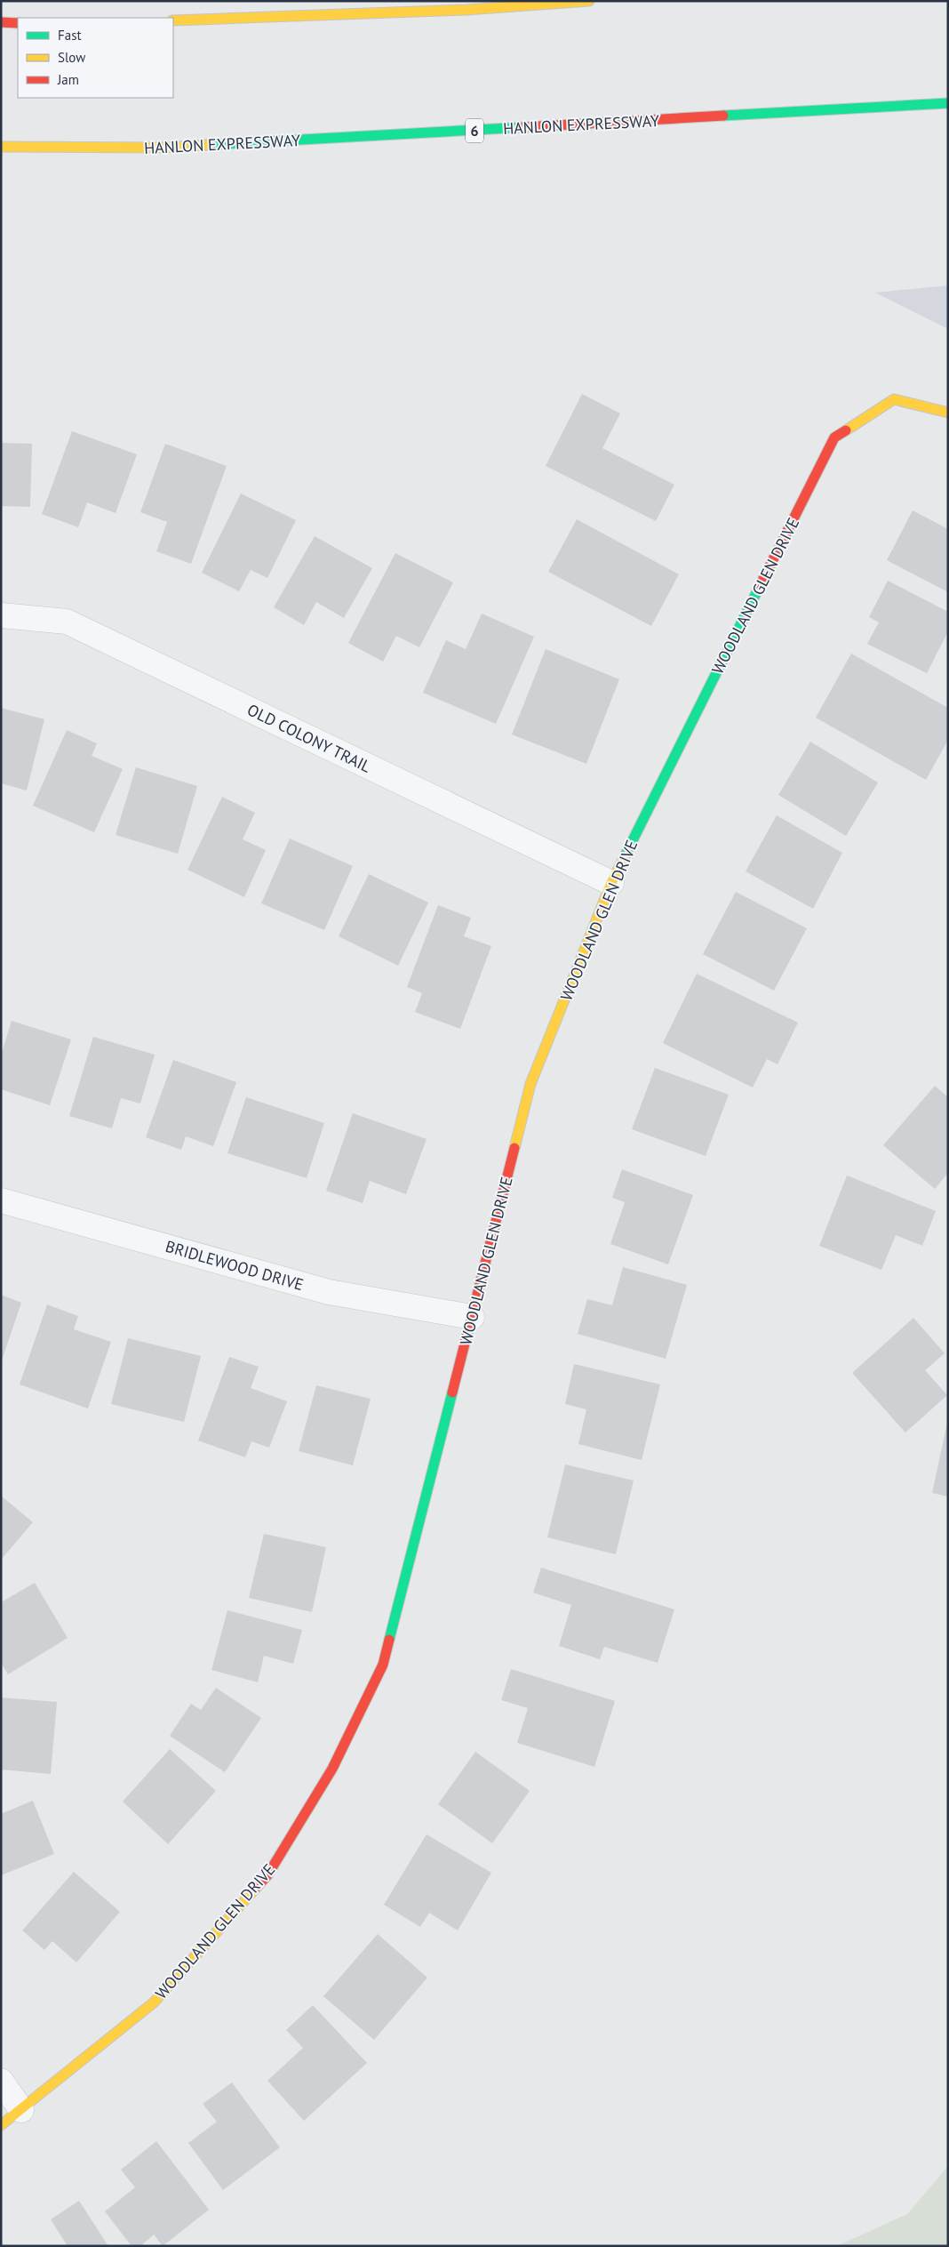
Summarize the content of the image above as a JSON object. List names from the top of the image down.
{
  "streets": {
    "main road": ["HANLON EXPRESSWAY", "6", "WOODLAND GLEN DRIVE"],
    "street": ["OLD COLONY TRAIL", "BRIDLEWOOD DRIVE"]
  },
  "crossings": [
    ["WOODLAND GLEN DRIVE", "OLD COLONY TRAIL"],
    ["WOODLAND GLEN DRIVE", "BRIDLEWOOD DRIVE"]
  ],
  "legend": ["Fast", "Slow", "Jam"]
}
